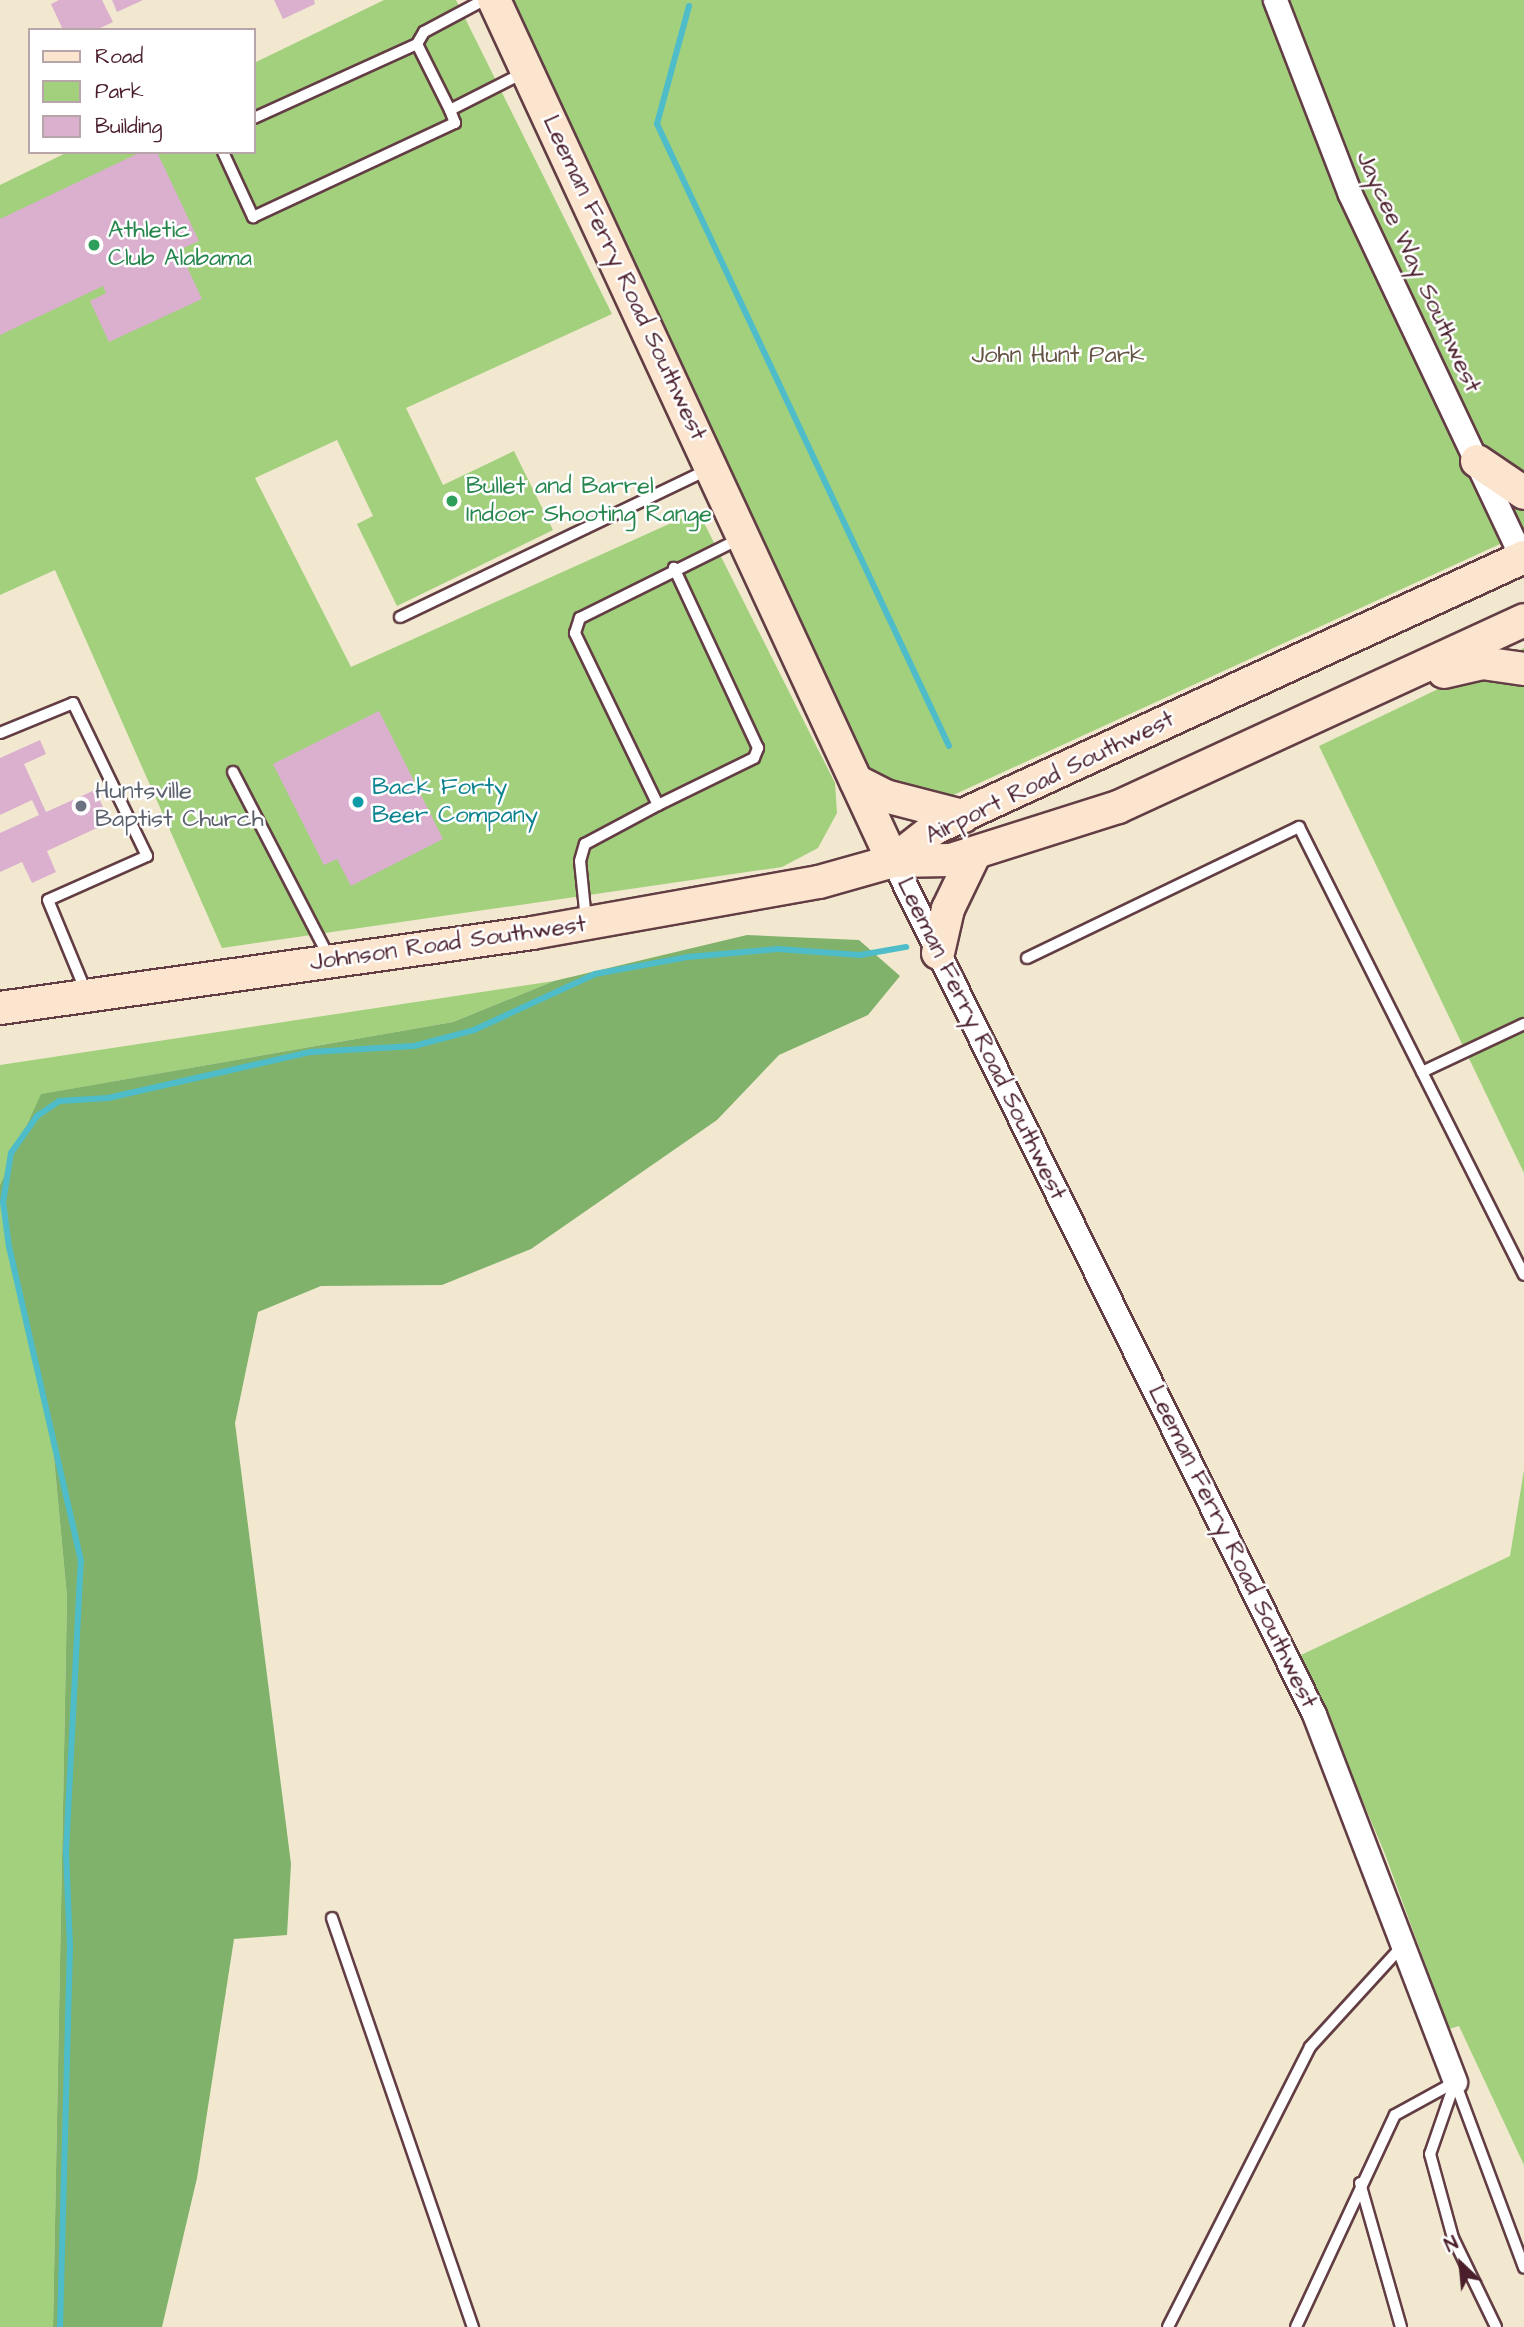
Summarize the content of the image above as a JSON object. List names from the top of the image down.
{
  "streets": {
    "street": [
      "Jaycee Way Southwest",
      "Leeman Ferry Road Southwest",
      "Airport Road Southwest",
      "Johnson Road Southwest"
    ]
  },
  "crossings": [
    ["Jaycee Way Southwest", "Airport Road Southwest"],
    ["Leeman Ferry Road Southwest", "Airport Road Southwest"],
    ["Leeman Ferry Road Southwest", "Johnson Road Southwest"],
    ["Airport Road Southwest", "Johnson Road Southwest"]
  ],
  "parks": ["John Hunt Park"],
  "places": [
    "Athletic Club Alabama",
    "Bullet and Barrel Indoor Shooting Range",
    "Back Forty Beer Company",
    "Huntsville Baptist Church"
  ],
  "legend": ["Road", "Park", "Building"],
  "north": "top left"
}
